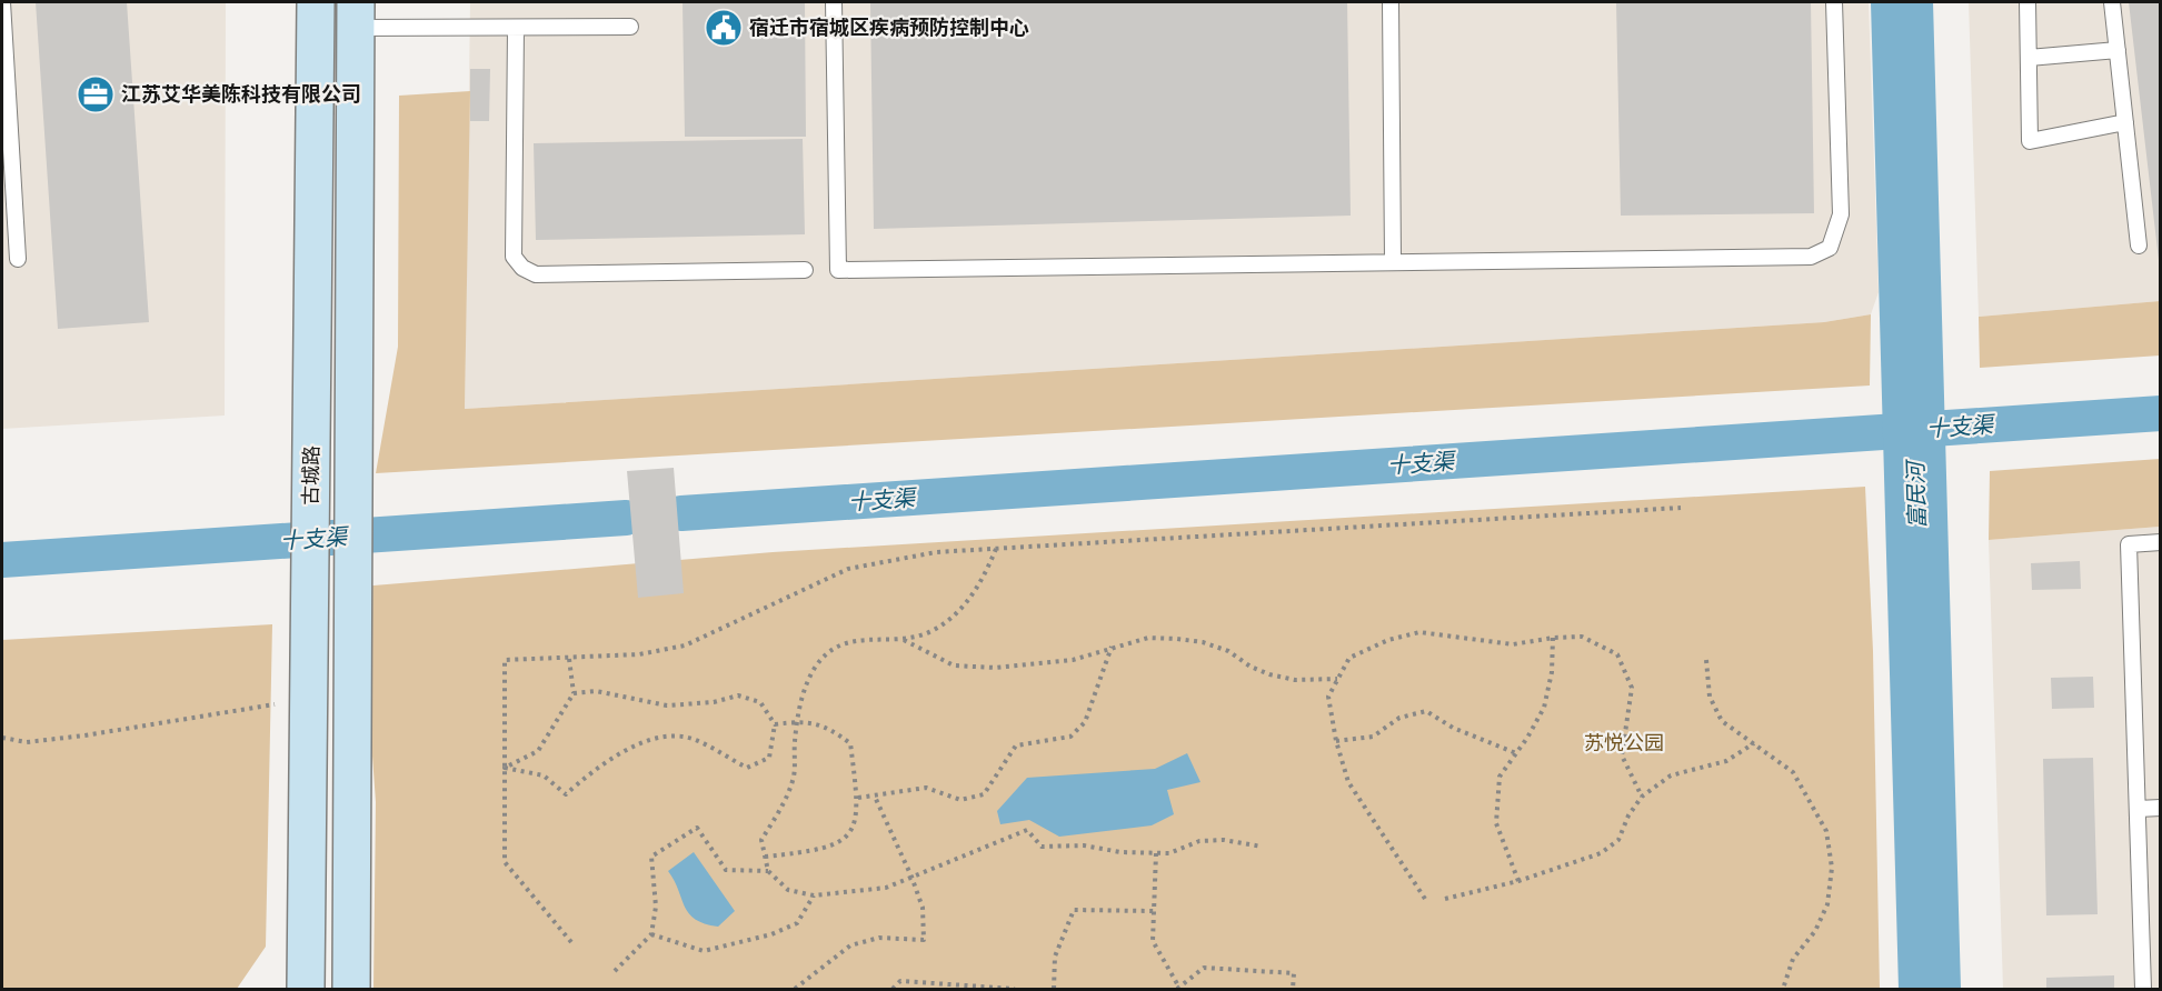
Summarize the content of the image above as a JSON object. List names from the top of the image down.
{
  "streets": {
    "main road": ["古城路"]
  },
  "water": ["十支渠", "富民河"],
  "parks": ["苏悦公园"],
  "places": {
    "public building": ["宿迁市宿城区疾病预防控制中心"],
    "office": ["江苏艾华美陈科技有限公司"]
  }
}
